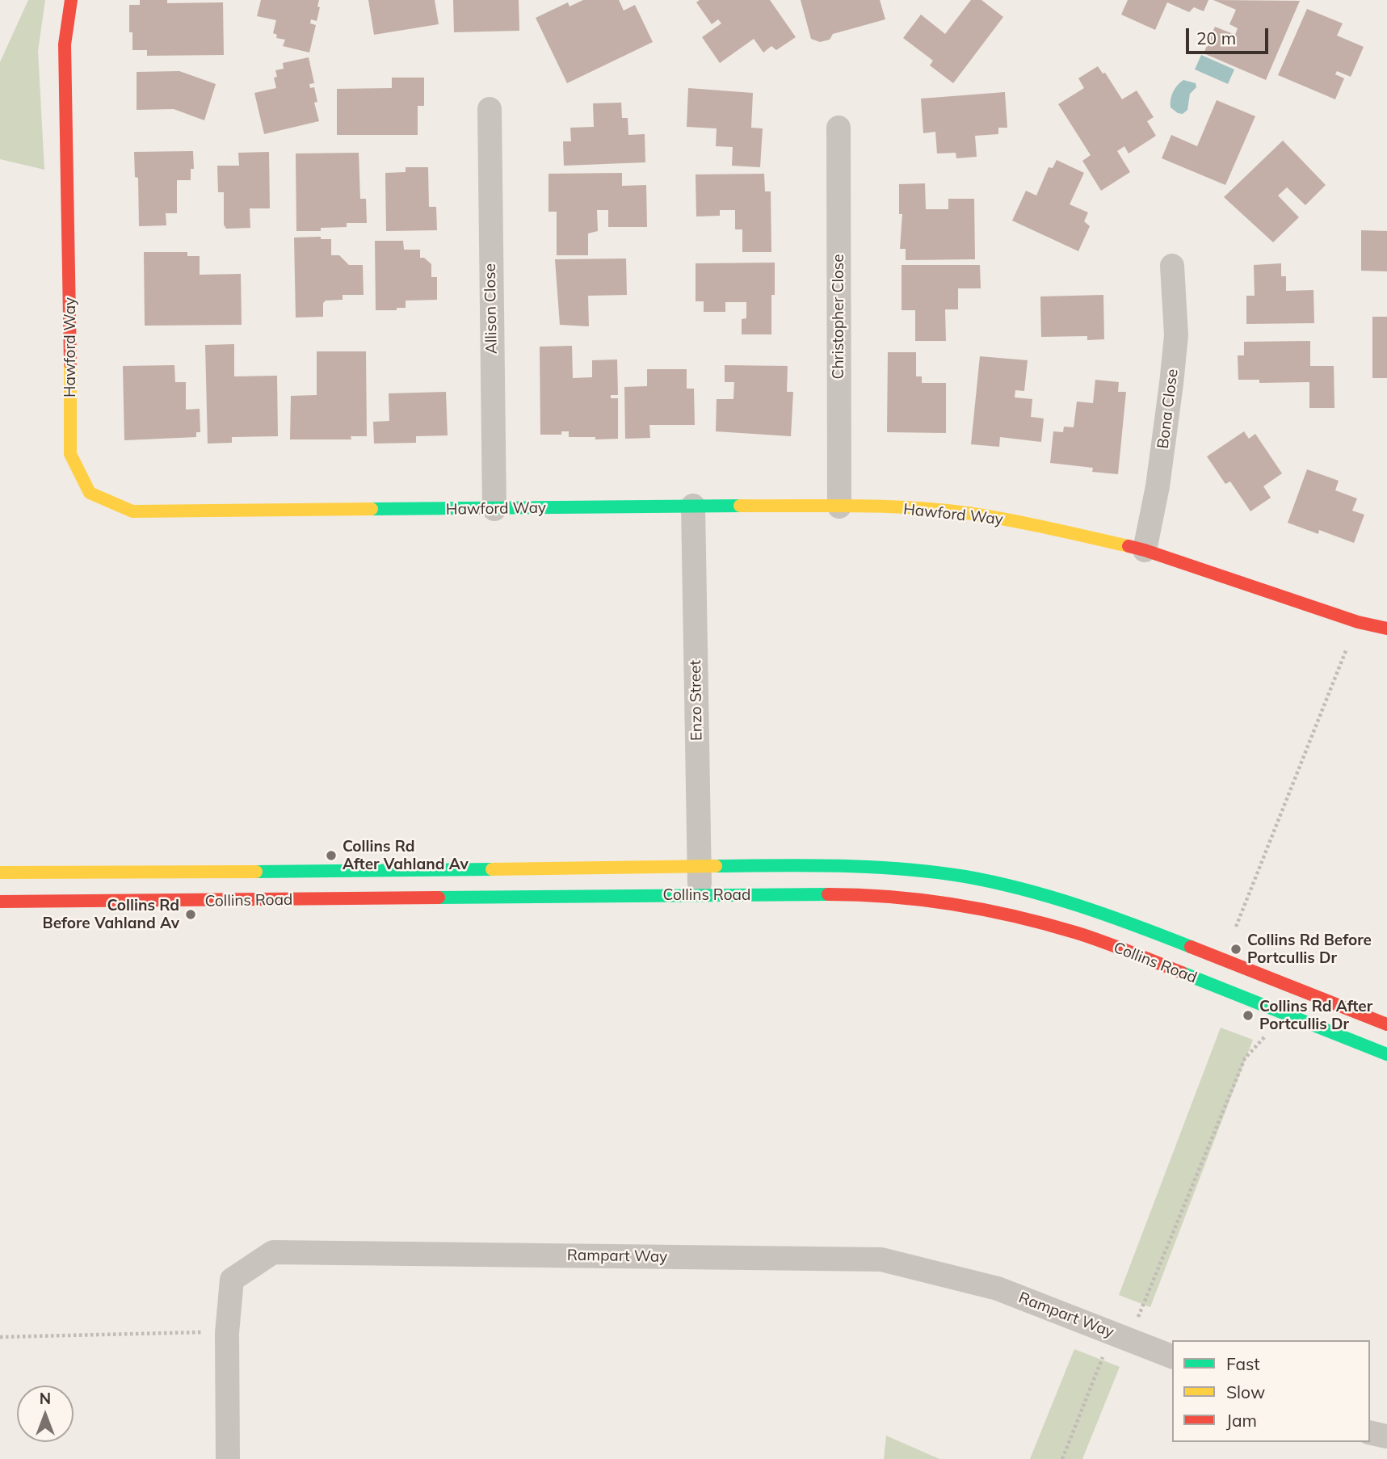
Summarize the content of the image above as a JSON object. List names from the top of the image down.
{
  "streets": {
    "main road": ["Hawford Way", "Collins Road"],
    "street": [
      "Allison Close",
      "Christopher Close",
      "Bona Close",
      "Enzo Street",
      "Rampart Way"
    ]
  },
  "crossings": [
    ["Allison Close", "Hawford Way"],
    ["Christopher Close", "Hawford Way"],
    ["Hawford Way", "Bona Close"],
    ["Hawford Way", "Enzo Street"],
    ["Enzo Street", "Collins Road"]
  ],
  "places": [
    "Collins Rd After Vahland Av",
    "Collins Rd Before Vahland Av",
    "Collins Rd Before Portcullis Dr",
    "Collins Rd After Portcullis Dr"
  ],
  "legend": ["Fast", "Slow", "Jam"],
  "scale_bar": "20 m",
  "north": "top"
}
